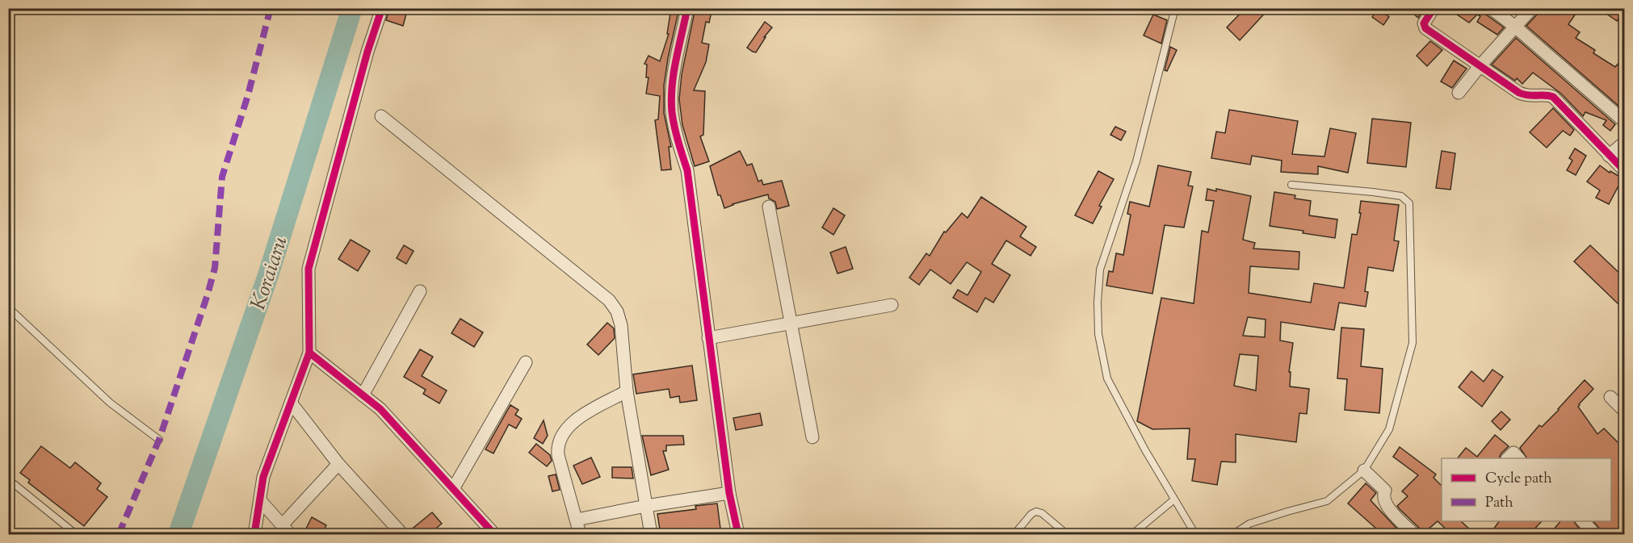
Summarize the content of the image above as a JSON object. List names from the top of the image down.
{
  "water": ["Koraiaru"],
  "legend": ["Cycle path", "Path"]
}
